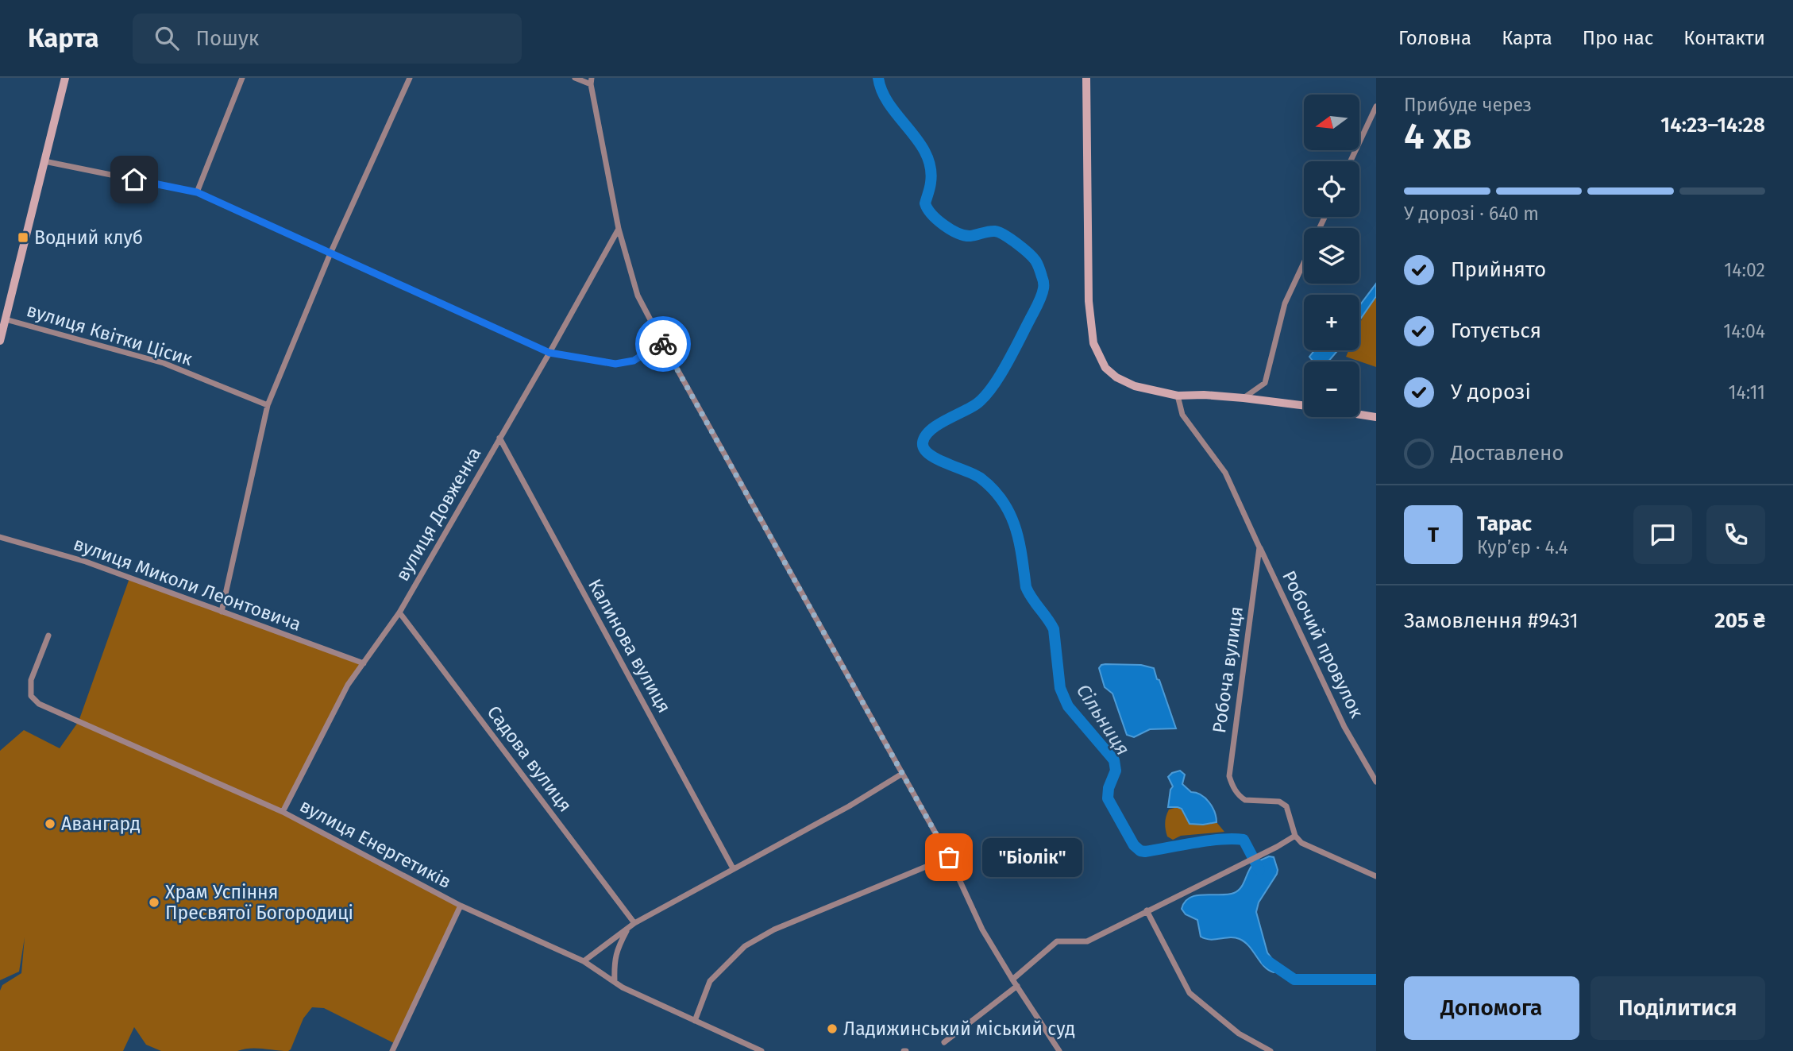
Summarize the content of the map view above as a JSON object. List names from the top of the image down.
{
  "streets": {
    "street": [
      "вулиця Квітки Цісик",
      "вулиця Довженка",
      "вулиця Миколи Леонтовича",
      "Робочий провулок",
      "Калинова вулиця",
      "Робоча вулиця",
      "Садова вулиця",
      "вулиця Енергетиків"
    ]
  },
  "crossings": [
    ["вулиця Довженка", "вулиця Миколи Леонтовича"],
    ["вулиця Довженка", "Калинова вулиця"],
    ["вулиця Довженка", "Садова вулиця"],
    ["вулиця Довженка", "вулиця Енергетиків"],
    ["Робочий провулок", "Робоча вулиця"]
  ],
  "water": ["Сільниця"],
  "places": {
    "transit": ["Водний клуб"],
    "other": [
      "Авангард",
      "\"Біолік\"",
      "Храм Успіння Пресвятої Богородиці",
      "Ладижинський міський суд"
    ]
  },
  "north": "left",
  "page": {
    "header": "Карта",
    "search": "Пошук",
    "nav": [
      "Головна",
      "Карта",
      "Про нас",
      "Контакти"
    ],
    "heading": ["4 хв", "Прибуде через", "14:23–14:28"],
    "panel": [
      "Тарас",
      "Кур’єр · 4.4",
      "Замовлення #9431",
      "205 ₴"
    ],
    "map_buttons": ["+", "−"],
    "bar": "У дорозі · 640 m",
    "list": [
      ["Прийнято", "14:02"],
      ["Готується", "14:04"],
      ["У дорозі", "14:11"],
      "Доставлено"
    ],
    "round": "Т",
    "bubble": "\"Біолік\"",
    "buttons": ["Допомога", "Поділитися"]
  }
}
